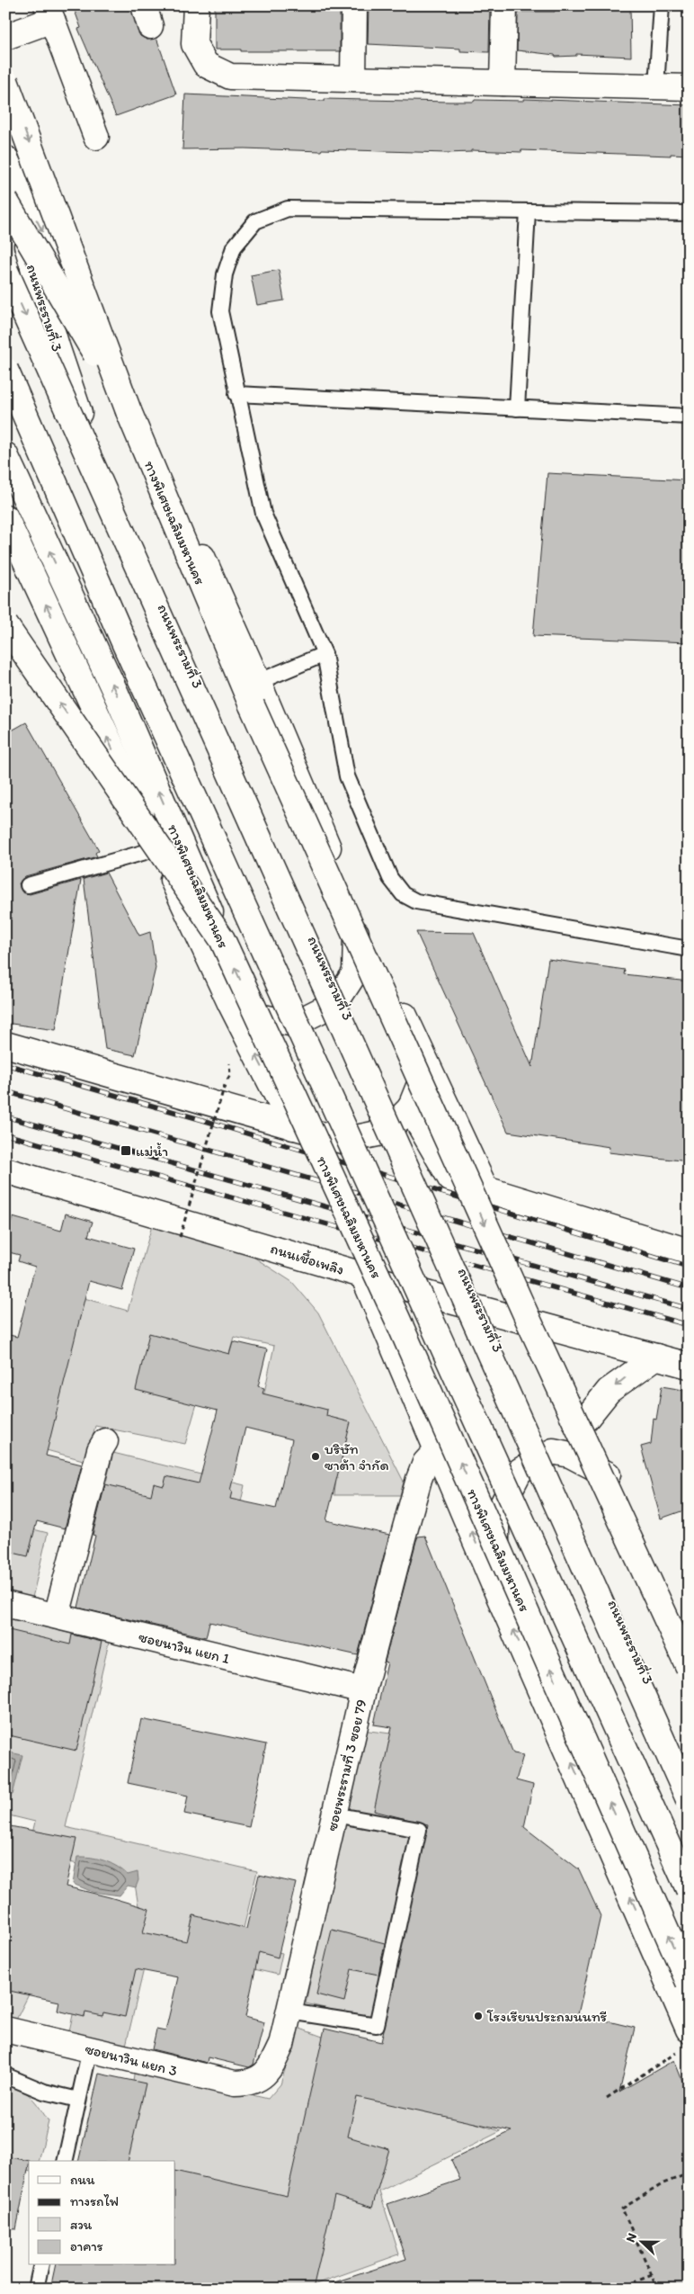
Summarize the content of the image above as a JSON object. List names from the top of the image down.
{
  "streets": {
    "main road": [
      "ถนนพระรามที่ 3",
      "ทางพิเศษเฉลิมมหานคร",
      "ถนนเชื้อเพลิง",
      "ซอยนาวิน แยก 1",
      "ซอยพระรามที่ 3 ซอย 79",
      "ซอยนาวิน แยก 3"
    ]
  },
  "crossings": [
    ["ซอยนาวิน แยก 1", "ซอยพระรามที่ 3 ซอย 79"],
    ["ซอยพระรามที่ 3 ซอย 79", "ซอยนาวิน แยก 3"]
  ],
  "places": {
    "transit": ["แม่น้ำ"],
    "other": ["บริษัท ซาต้า จำกัด", "โรงเรียนประถมนนทรี"]
  },
  "legend": [
    "ถนน",
    "ทางรถไฟ",
    "สวน",
    "อาคาร"
  ],
  "north": "left"
}
